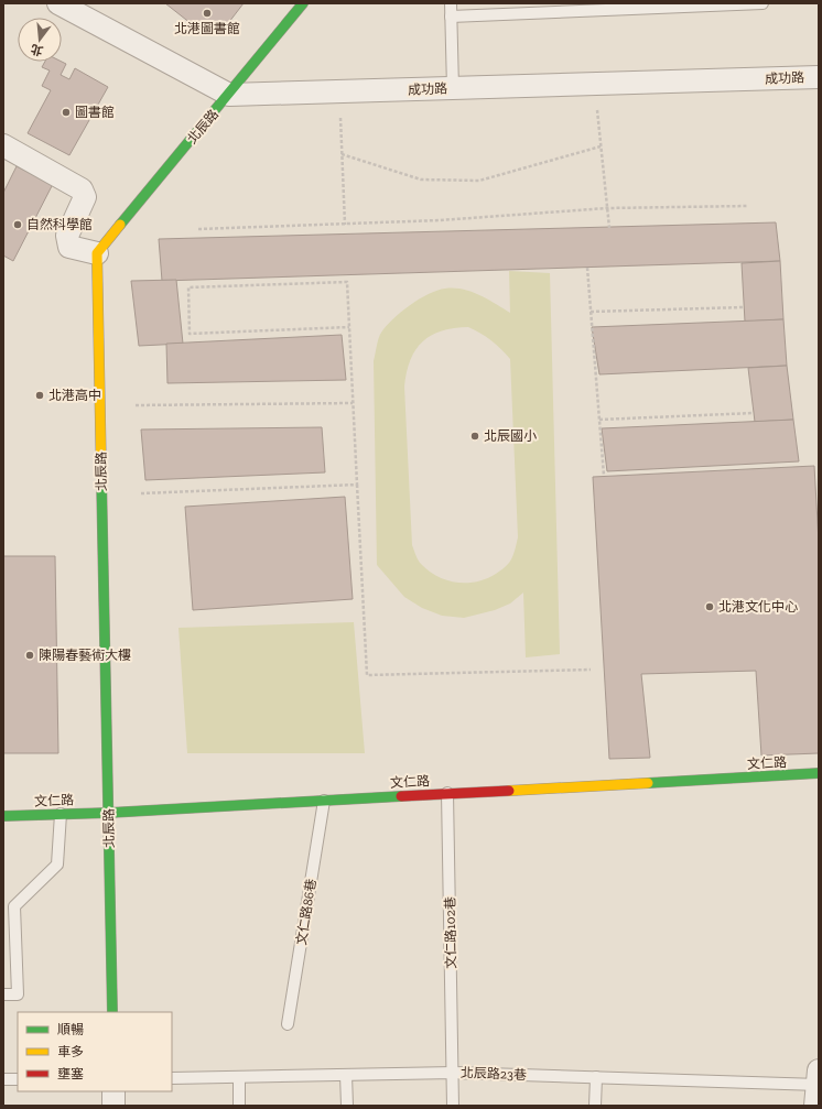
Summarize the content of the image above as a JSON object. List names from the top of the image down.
{
  "streets": {
    "street": ["成功路", "北辰路", "文仁路"],
    "lane": ["文仁路86巷", "文仁路102巷", "北辰路23巷"]
  },
  "crossings": [
    ["成功路", "北辰路"],
    ["北辰路", "文仁路"],
    ["文仁路", "文仁路86巷"],
    ["文仁路", "文仁路102巷"],
    ["文仁路102巷", "北辰路23巷"]
  ],
  "places": [
    "北港圖書館",
    "圖書館",
    "自然科學館",
    "北港高中",
    "北辰國小",
    "北港文化中心",
    "陳陽春藝術大樓"
  ],
  "legend": ["順暢", "車多", "壅塞"],
  "north": "bottom"
}
